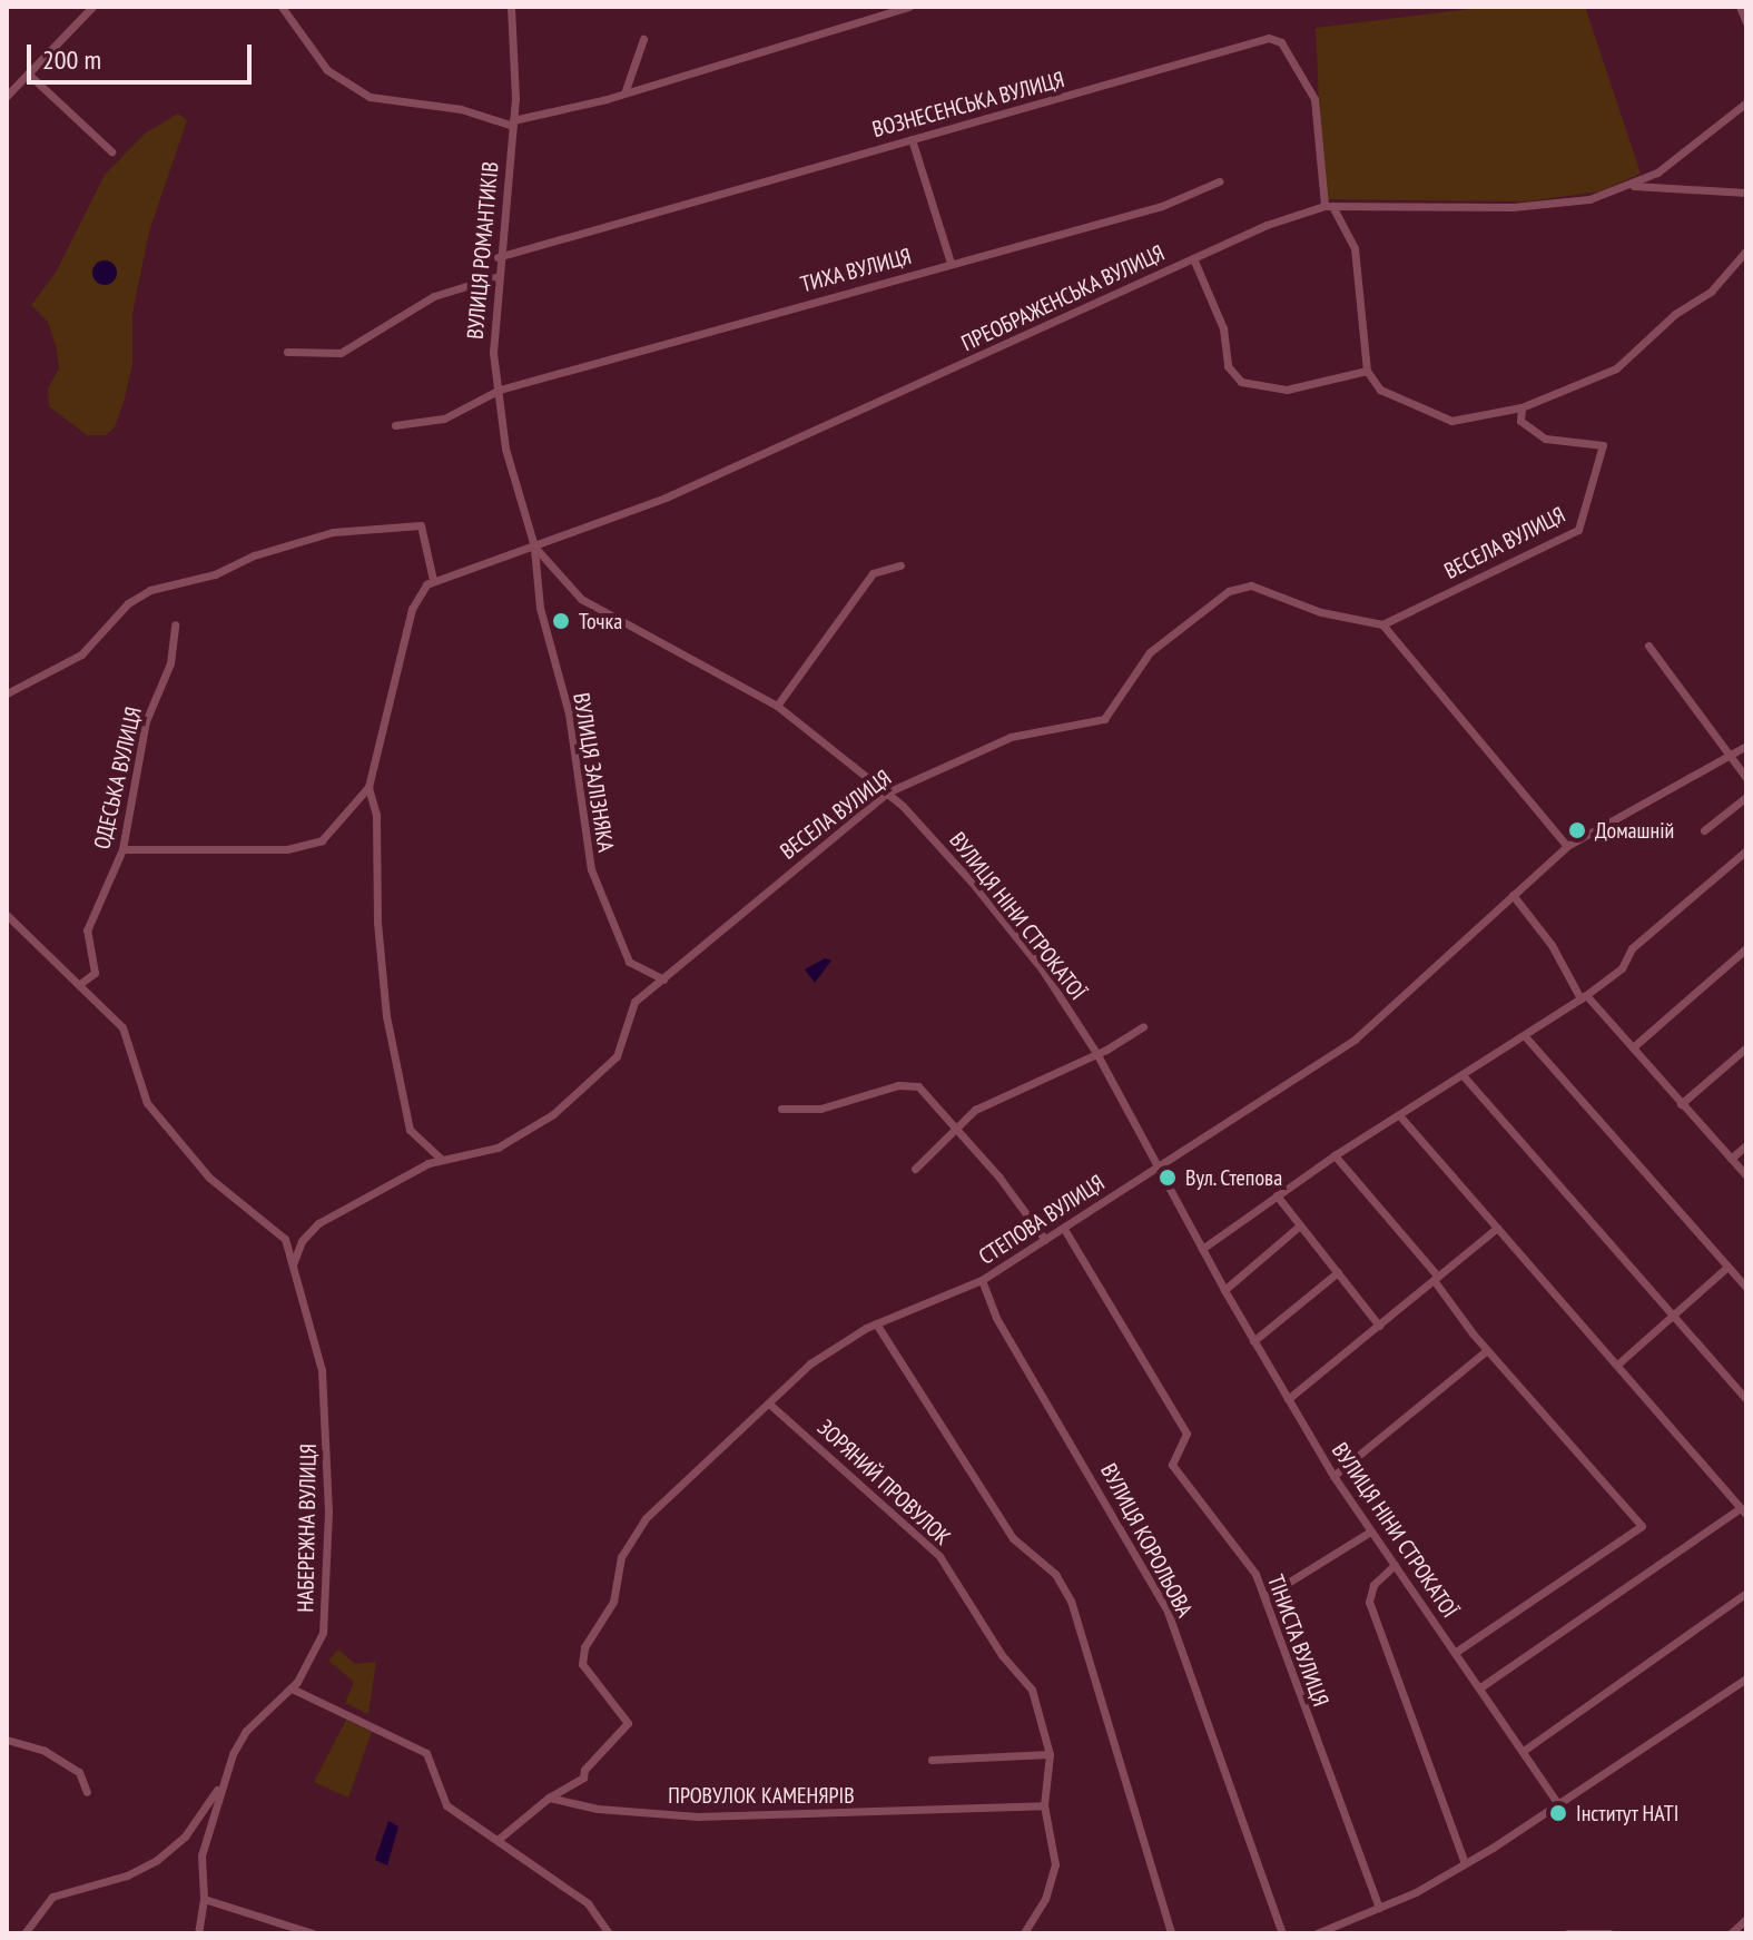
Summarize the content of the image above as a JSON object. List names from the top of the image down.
{
  "streets": {
    "street": [
      "ВОЗНЕСЕНСЬКА ВУЛИЦЯ",
      "ВУЛИЦЯ РОМАНТИКІВ",
      "ТИХА ВУЛИЦЯ",
      "ПРЕОБРАЖЕНСЬКА ВУЛИЦЯ",
      "ВЕСЕЛА ВУЛИЦЯ",
      "ВУЛИЦЯ ЗАЛІЗНЯКА",
      "ОДЕСЬКА ВУЛИЦЯ",
      "ВУЛИЦЯ НІНИ СТРОКАТОЇ",
      "СТЕПОВА ВУЛИЦЯ",
      "ЗОРЯНИЙ ПРОВУЛОК",
      "НАБЕРЕЖНА ВУЛИЦЯ",
      "ВУЛИЦЯ КОРОЛЬОВА",
      "ТІНИСТА ВУЛИЦЯ",
      "ПРОВУЛОК КАМЕНЯРІВ"
    ]
  },
  "crossings": [
    ["ВОЗНЕСЕНСЬКА ВУЛИЦЯ", "ВУЛИЦЯ РОМАНТИКІВ"],
    ["ВОЗНЕСЕНСЬКА ВУЛИЦЯ", "ПРЕОБРАЖЕНСЬКА ВУЛИЦЯ"],
    ["ВУЛИЦЯ РОМАНТИКІВ", "ТИХА ВУЛИЦЯ"],
    ["ВУЛИЦЯ РОМАНТИКІВ", "ПРЕОБРАЖЕНСЬКА ВУЛИЦЯ"],
    ["ВУЛИЦЯ РОМАНТИКІВ", "ВУЛИЦЯ ЗАЛІЗНЯКА"],
    ["ВУЛИЦЯ РОМАНТИКІВ", "ВУЛИЦЯ НІНИ СТРОКАТОЇ"],
    ["ПРЕОБРАЖЕНСЬКА ВУЛИЦЯ", "ВУЛИЦЯ ЗАЛІЗНЯКА"],
    ["ПРЕОБРАЖЕНСЬКА ВУЛИЦЯ", "ВУЛИЦЯ НІНИ СТРОКАТОЇ"],
    ["ВЕСЕЛА ВУЛИЦЯ", "ВУЛИЦЯ ЗАЛІЗНЯКА"],
    ["ВЕСЕЛА ВУЛИЦЯ", "ВУЛИЦЯ НІНИ СТРОКАТОЇ"],
    ["ВУЛИЦЯ ЗАЛІЗНЯКА", "ВУЛИЦЯ НІНИ СТРОКАТОЇ"],
    ["ВУЛИЦЯ НІНИ СТРОКАТОЇ", "СТЕПОВА ВУЛИЦЯ"],
    ["СТЕПОВА ВУЛИЦЯ", "ЗОРЯНИЙ ПРОВУЛОК"],
    ["СТЕПОВА ВУЛИЦЯ", "ВУЛИЦЯ КОРОЛЬОВА"],
    ["СТЕПОВА ВУЛИЦЯ", "ТІНИСТА ВУЛИЦЯ"],
    ["СТЕПОВА ВУЛИЦЯ", "ПРОВУЛОК КАМЕНЯРІВ"],
    ["ЗОРЯНИЙ ПРОВУЛОК", "ПРОВУЛОК КАМЕНЯРІВ"]
  ],
  "places": [
    "Точка",
    "Домашній",
    "Вул. Степова",
    "Інститут НАТІ"
  ],
  "scale_bar": "200 m"
}
